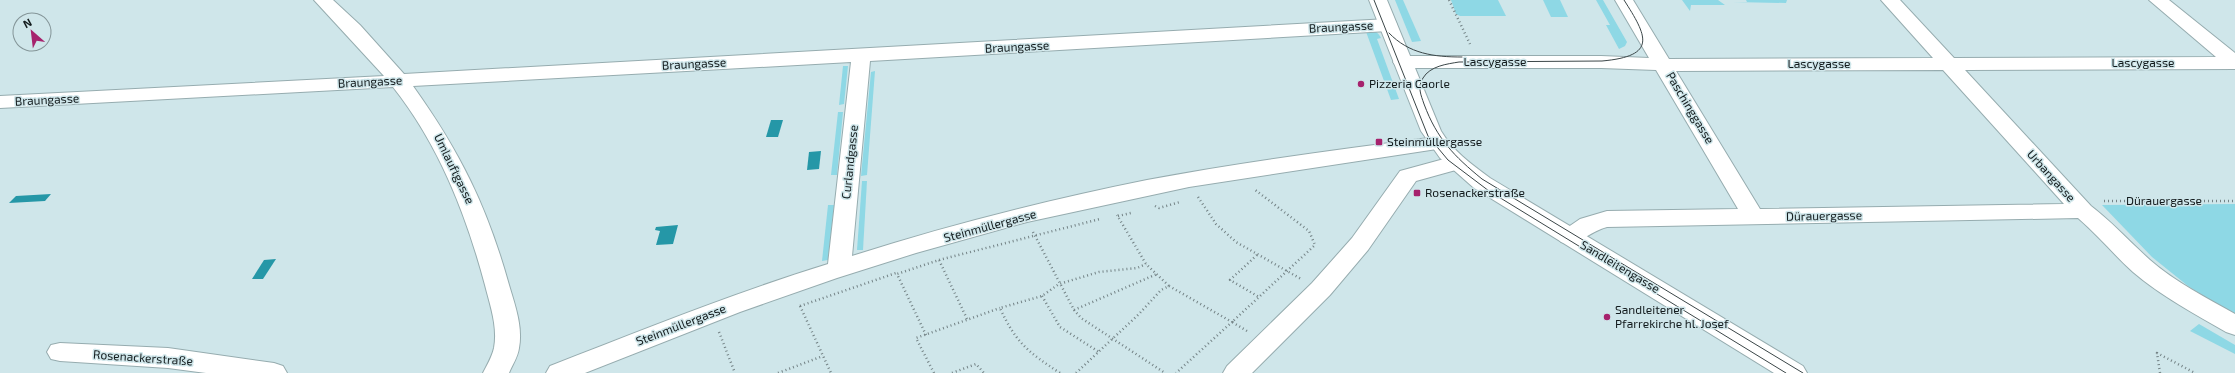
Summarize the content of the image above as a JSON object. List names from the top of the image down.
{
  "streets": {
    "street": [
      "Braungasse",
      "Lascygasse",
      "Paschinggasse",
      "Curlandgasse",
      "Umlauftgasse",
      "Urbangasse",
      "Dürauergasse",
      "Steinmüllergasse",
      "Sandleitengasse",
      "Rosenackerstraße"
    ]
  },
  "crossings": [
    ["Braungasse", "Curlandgasse"],
    ["Braungasse", "Umlauftgasse"],
    ["Braungasse", "Sandleitengasse"],
    ["Lascygasse", "Paschinggasse"],
    ["Lascygasse", "Urbangasse"],
    ["Lascygasse", "Sandleitengasse"],
    ["Paschinggasse", "Dürauergasse"],
    ["Curlandgasse", "Steinmüllergasse"],
    ["Urbangasse", "Dürauergasse"],
    ["Dürauergasse", "Sandleitengasse"],
    ["Steinmüllergasse", "Sandleitengasse"]
  ],
  "places": {
    "other": ["Pizzeria Caorle", "Sandleitener Pfarrekirche hl. Josef"],
    "transit": ["Steinmüllergasse", "Rosenackerstraße"]
  },
  "north": "top left"
}
